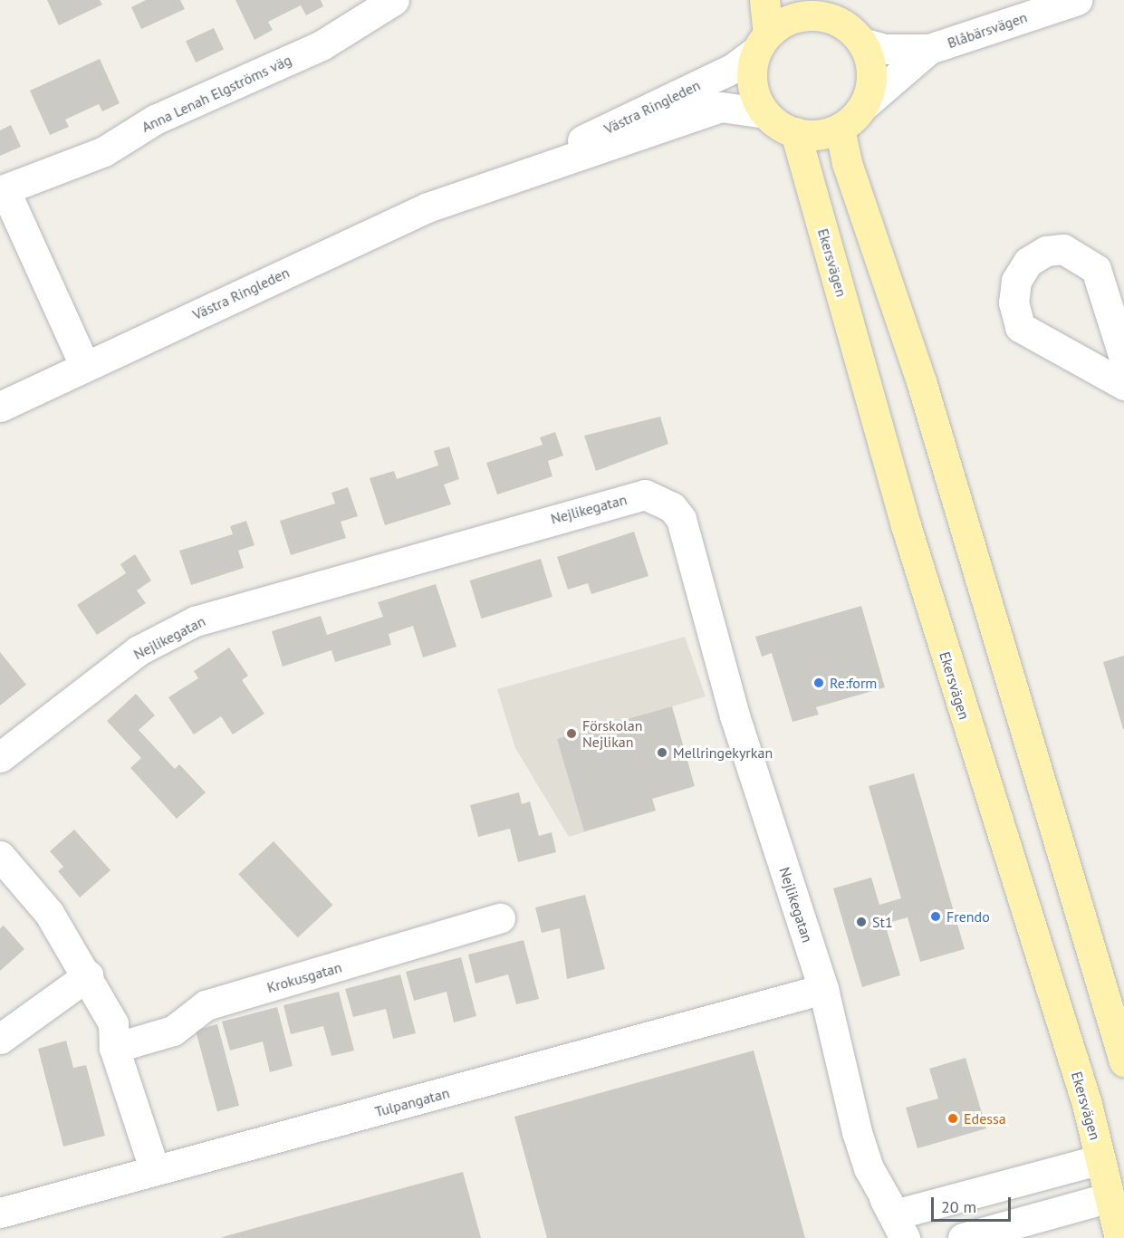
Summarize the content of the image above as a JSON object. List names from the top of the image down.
{
  "streets": {
    "main road": ["Ekersvägen"],
    "street": [
      "Blåbärsvägen",
      "Anna Lenah Elgströms väg",
      "Västra Ringleden",
      "Nejlikegatan",
      "Krokusgatan",
      "Tulpangatan"
    ]
  },
  "crossings": [
    ["Blåbärsvägen", "Västra Ringleden"],
    ["Blåbärsvägen", "Ekersvägen"],
    ["Anna Lenah Elgströms väg", "Västra Ringleden"],
    ["Västra Ringleden", "Ekersvägen"],
    ["Nejlikegatan", "Tulpangatan"]
  ],
  "places": [
    "Re:form",
    "Förskolan Nejlikan",
    "Mellringekyrkan",
    "Frendo",
    "St1",
    "Edessa"
  ],
  "scale_bar": "20 m"
}
